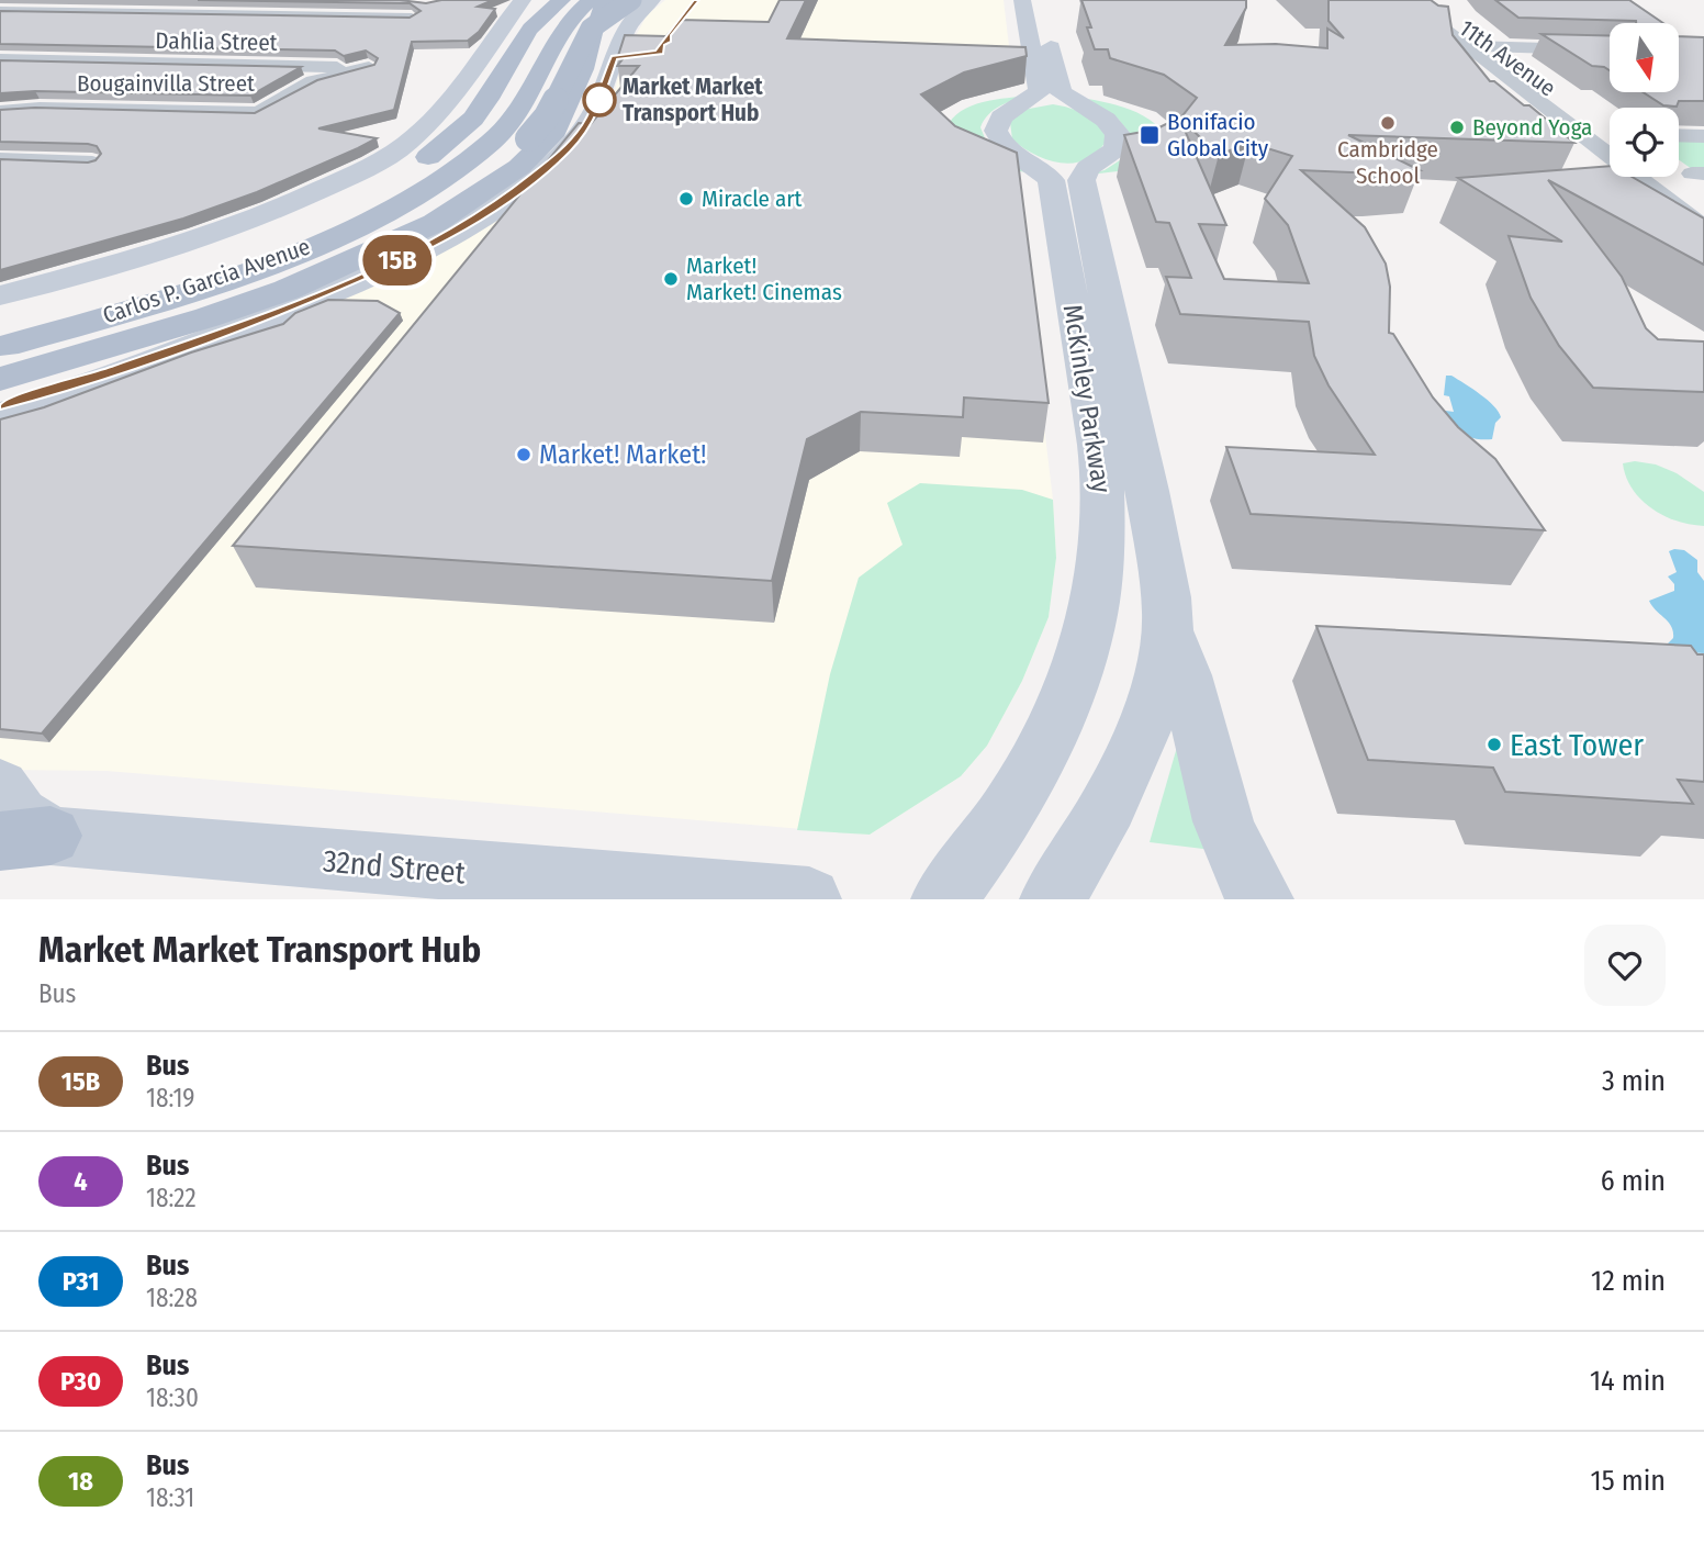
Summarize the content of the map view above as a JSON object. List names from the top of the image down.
{
  "streets": {
    "main road": ["Carlos P. Garcia Avenue", "McKinley Parkway", "32nd Street"],
    "street": ["Dahlia Street", "11th Avenue", "Bougainvilla Street"]
  },
  "places": {
    "other": [
      "Market Market Transport Hub",
      "Cambridge School",
      "Beyond Yoga",
      "Miracle art",
      "Market! Market! Cinemas",
      "Market! Market!",
      "East Tower"
    ],
    "transit": ["Bonifacio Global City"]
  },
  "lines": ["bus line 15B"],
  "north": "bottom",
  "page": {
    "on_map": "15B",
    "heading": ["Market Market Transport Hub", "Bus"],
    "list": [
      {
        "mark": "15B",
        "name": "Bus",
        "note": "18:19",
        "value": "3 min"
      },
      {
        "mark": "4",
        "name": "Bus",
        "note": "18:22",
        "value": "6 min"
      },
      {
        "mark": "P31",
        "name": "Bus",
        "note": "18:28",
        "value": "12 min"
      },
      {
        "mark": "P30",
        "name": "Bus",
        "note": "18:30",
        "value": "14 min"
      },
      {
        "mark": "18",
        "name": "Bus",
        "note": "18:31",
        "value": "15 min"
      }
    ]
  }
}
